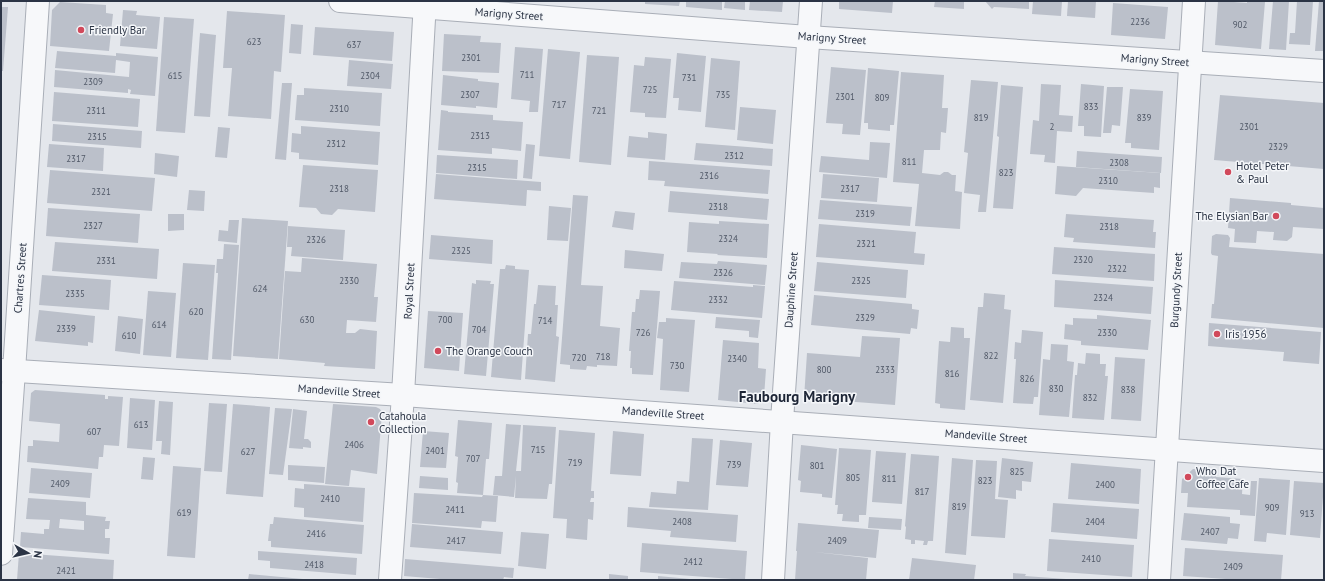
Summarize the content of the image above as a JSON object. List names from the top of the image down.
{
  "streets": {
    "street": [
      "Marigny Street",
      "Chartres Street",
      "Dauphine Street",
      "Burgundy Street",
      "Royal Street",
      "Mandeville Street"
    ]
  },
  "crossings": [
    ["Marigny Street", "Dauphine Street"],
    ["Marigny Street", "Burgundy Street"],
    ["Marigny Street", "Royal Street"],
    ["Chartres Street", "Mandeville Street"],
    ["Dauphine Street", "Mandeville Street"],
    ["Burgundy Street", "Mandeville Street"],
    ["Royal Street", "Mandeville Street"]
  ],
  "districts": ["Faubourg Marigny"],
  "places": [
    "Friendly Bar",
    "Hotel Peter & Paul",
    "The Elysian Bar",
    "Iris 1956",
    "The Orange Couch",
    "Catahoula Collection",
    "Who Dat Coffee Cafe"
  ],
  "house_numbers": [
    "2236",
    "902",
    "623",
    "637",
    "2301",
    "711",
    "615",
    "2304",
    "731",
    "2309",
    "725",
    "2307",
    "735",
    "2301",
    "809",
    "717",
    "833",
    "2310",
    "2311",
    "721",
    "819",
    "839",
    "2",
    "2301",
    "2313",
    "2315",
    "2312",
    "2329",
    "2312",
    "2317",
    "811",
    "2308",
    "2315",
    "823",
    "2316",
    "2310",
    "2318",
    "2317",
    "2321",
    "2318",
    "2319",
    "2327",
    "2318",
    "2324",
    "2326",
    "2321",
    "2325",
    "2320",
    "2331",
    "2322",
    "2326",
    "2330",
    "2325",
    "624",
    "2335",
    "2324",
    "2332",
    "620",
    "2329",
    "630",
    "700",
    "714",
    "614",
    "2339",
    "704",
    "726",
    "2330",
    "610",
    "822",
    "718",
    "720",
    "2340",
    "730",
    "800",
    "2333",
    "816",
    "826",
    "830",
    "838",
    "832",
    "613",
    "607",
    "2406",
    "715",
    "2401",
    "627",
    "707",
    "719",
    "739",
    "801",
    "825",
    "805",
    "811",
    "823",
    "2409",
    "2400",
    "817",
    "2410",
    "819",
    "909",
    "2411",
    "619",
    "913",
    "2408",
    "2404",
    "2407",
    "2416",
    "2417",
    "2409",
    "2410",
    "2412",
    "2418",
    "2409",
    "2421"
  ],
  "north": "right"
}
